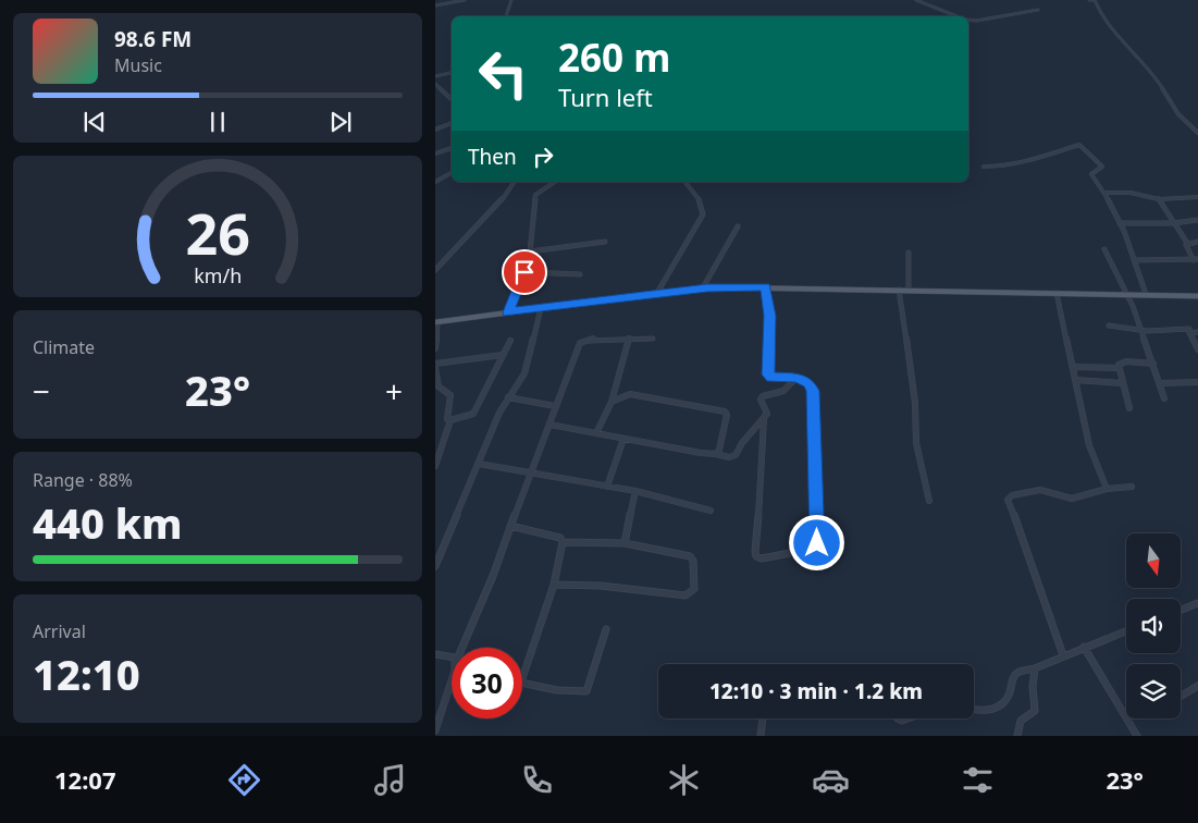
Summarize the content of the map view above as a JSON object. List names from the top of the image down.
{
  "north": "bottom",
  "page": {
    "turn": ["260 m", "Turn left"],
    "song": ["98.6 FM", "Music"],
    "then": "Then",
    "tile": [
      "Climate",
      ["Range · 88%", "440 km"],
      ["Arrival", "12:10"]
    ],
    "heat": ["−", "23°", "+"],
    "limit": "30",
    "trip": "12:10 · 3 min · 1.2 km",
    "tabs": ["12:07", "23°"],
    "gauge": ["26", "km/h"]
  }
}
